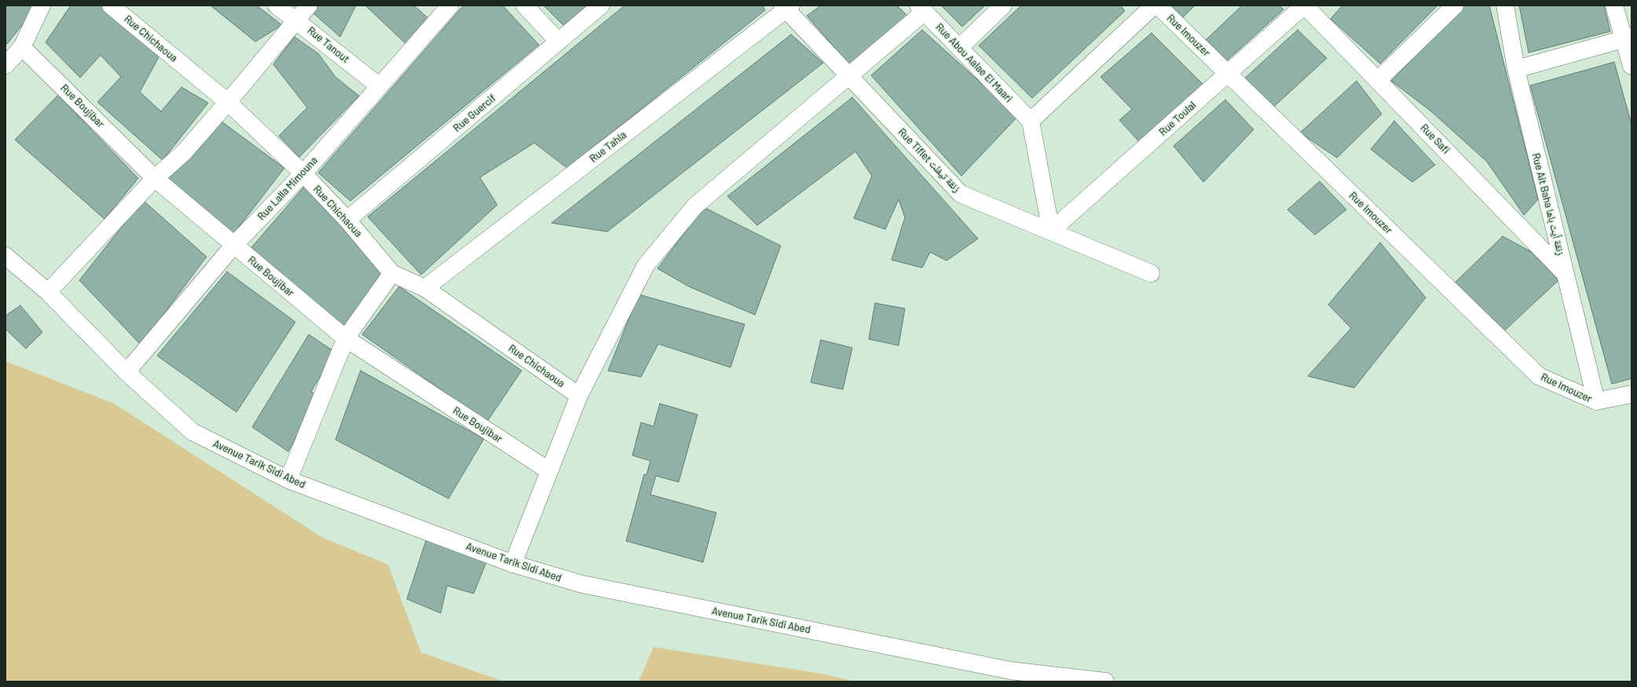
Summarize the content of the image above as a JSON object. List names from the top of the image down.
{
  "streets": {
    "street": [
      "Rue Imouzer",
      "Rue Chichaoua",
      "Rue Tanout",
      "Rue Abou Aalae El Maari",
      "Rue Boujibar",
      "Rue Guercif",
      "Rue Toulal",
      "Rue Safi",
      "Rue Tahla",
      "Rue Tiflet زنقة تيفلت",
      "Rue Lalla Mimouna",
      "Rue Ait Baha زنقة أيت باها",
      "Avenue Tarik Sidi Abed"
    ]
  },
  "crossings": [
    ["Rue Imouzer", "Rue Toulal"],
    ["Rue Imouzer", "Rue Ait Baha زنقة أيت باها"],
    ["Rue Chichaoua", "Rue Guercif"],
    ["Rue Chichaoua", "Rue Tahla"],
    ["Rue Chichaoua", "Rue Lalla Mimouna"],
    ["Rue Tanout", "Rue Lalla Mimouna"],
    ["Rue Boujibar", "Rue Lalla Mimouna"],
    ["Rue Toulal", "Rue Safi"],
    ["Rue Toulal", "Rue Tiflet زنقة تيفلت"],
    ["Rue Safi", "Rue Ait Baha زنقة أيت باها"],
    ["Rue Tahla", "Rue Tiflet زنقة تيفلت"],
    ["Rue Lalla Mimouna", "Avenue Tarik Sidi Abed"]
  ]
}
